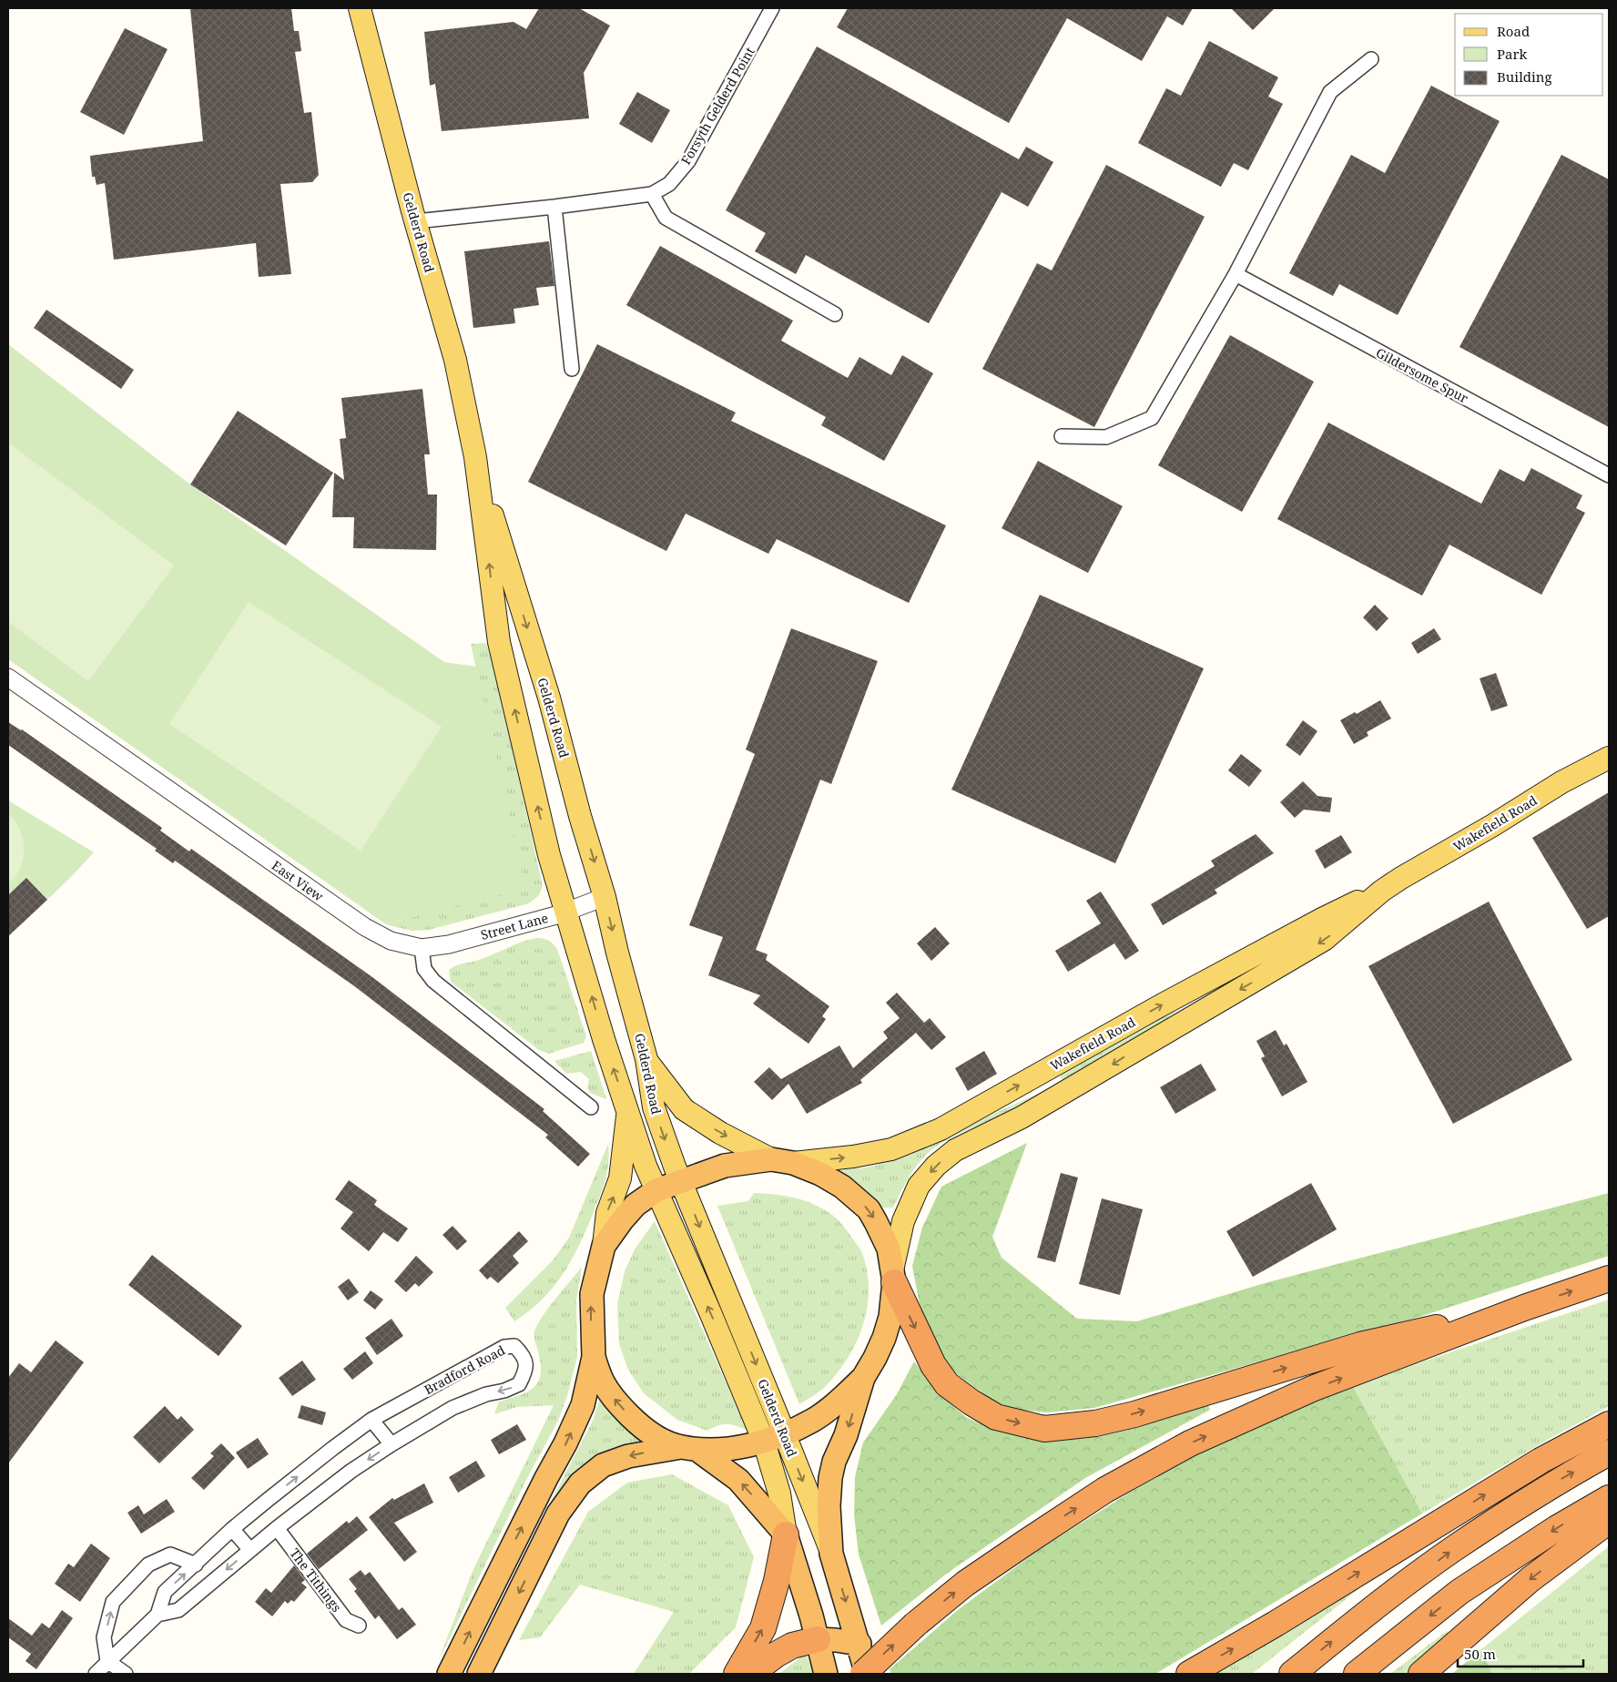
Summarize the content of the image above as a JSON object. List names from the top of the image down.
{
  "streets": {
    "highway": ["Gelderd Road"],
    "main road": ["Wakefield Road"],
    "street": [
      "Forsyth Gelderd Point",
      "Gildersome Spur",
      "East View",
      "Street Lane",
      "Bradford Road",
      "The Tithings"
    ]
  },
  "crossings": [
    ["Forsyth Gelderd Point", "Gelderd Road"],
    ["Gelderd Road", "Street Lane"],
    ["East View", "Street Lane"],
    ["Bradford Road", "The Tithings"]
  ],
  "legend": ["Road", "Park", "Building"],
  "scale_bar": "50 m"
}
